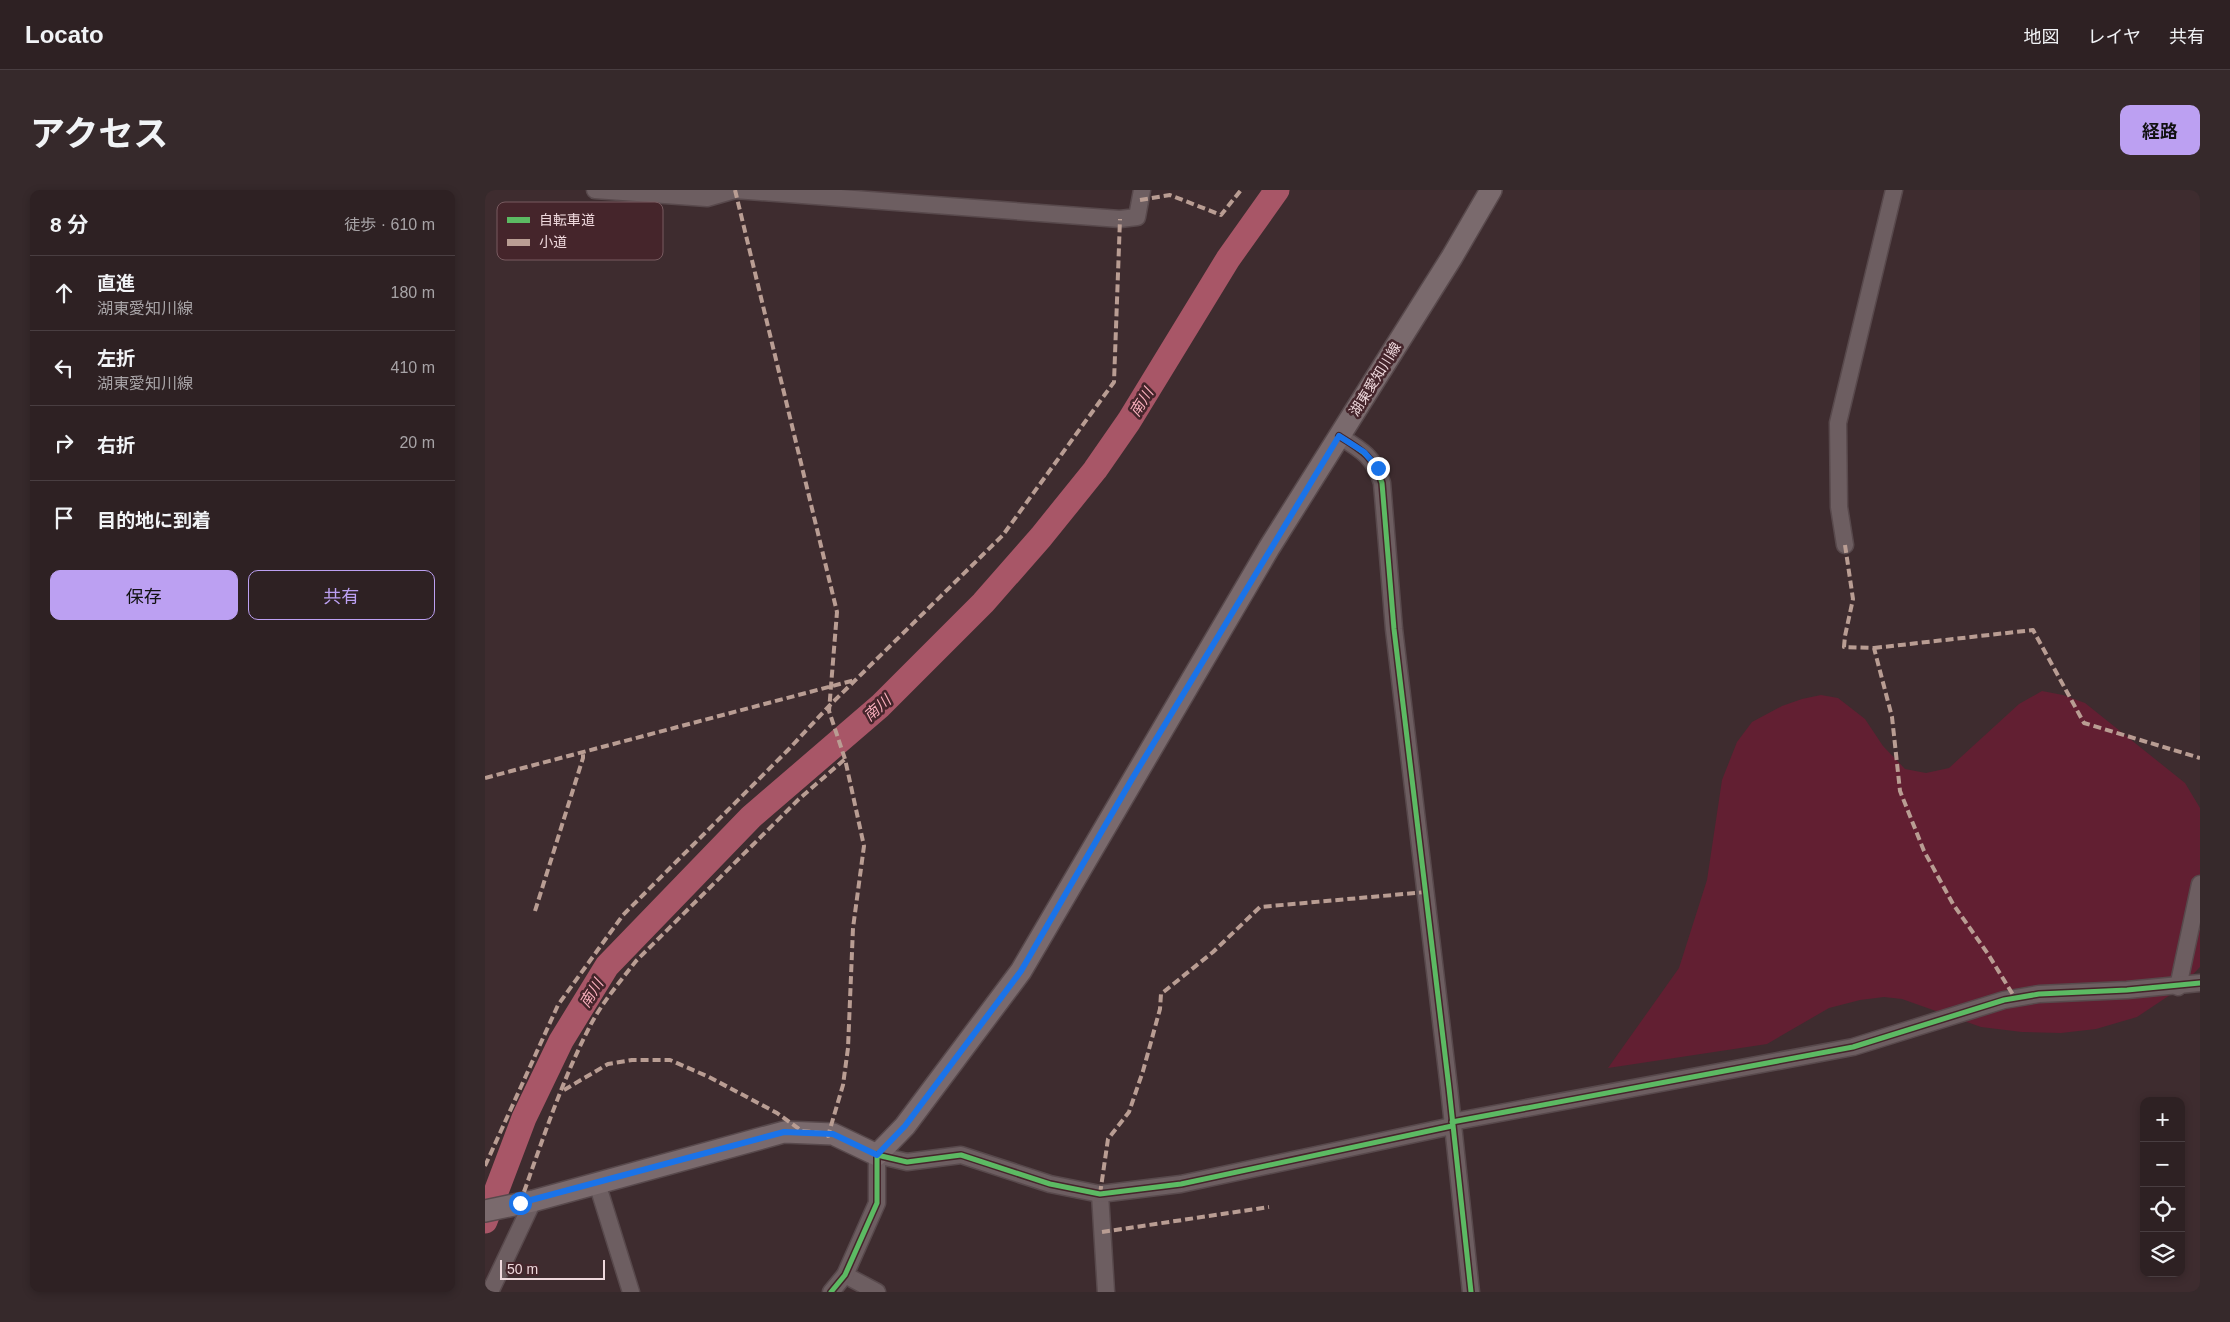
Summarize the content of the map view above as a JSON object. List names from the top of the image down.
{
  "streets": {
    "main road": ["湖東愛知川線"]
  },
  "water": ["南川"],
  "legend": ["自転車道", "小道"],
  "scale_bar": "50 m",
  "page": {
    "header": "Locato",
    "nav": ["地図", "レイヤ", "共有"],
    "title": "アクセス",
    "buttons": [
      "経路",
      ["保存", "共有"]
    ],
    "heading": ["8 分", "徒歩 · 610 m"],
    "list": [
      ["直進", "湖東愛知川線", "180 m"],
      ["左折", "湖東愛知川線", "410 m"],
      ["右折", "20 m"],
      "目的地に到着"
    ],
    "map_buttons": ["+", "−"],
    "scale": "50 m"
  }
}
